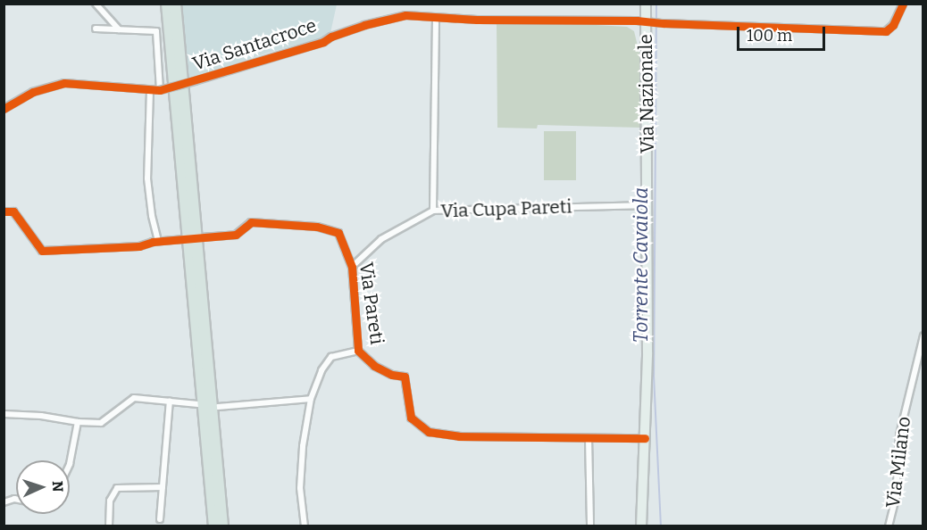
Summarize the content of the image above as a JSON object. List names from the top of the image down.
{
  "streets": {
    "main road": ["Via Nazionale"],
    "street": [
      "Via Santacroce",
      "Via Cupa Pareti",
      "Via Pareti",
      "Via Milano"
    ]
  },
  "crossings": [
    ["Via Santacroce", "Via Nazionale"],
    ["Via Nazionale", "Via Cupa Pareti"],
    ["Via Nazionale", "Via Pareti"],
    ["Via Cupa Pareti", "Via Pareti"]
  ],
  "water": ["Torrente Cavaiola"],
  "scale_bar": "100 m",
  "north": "right"
}
